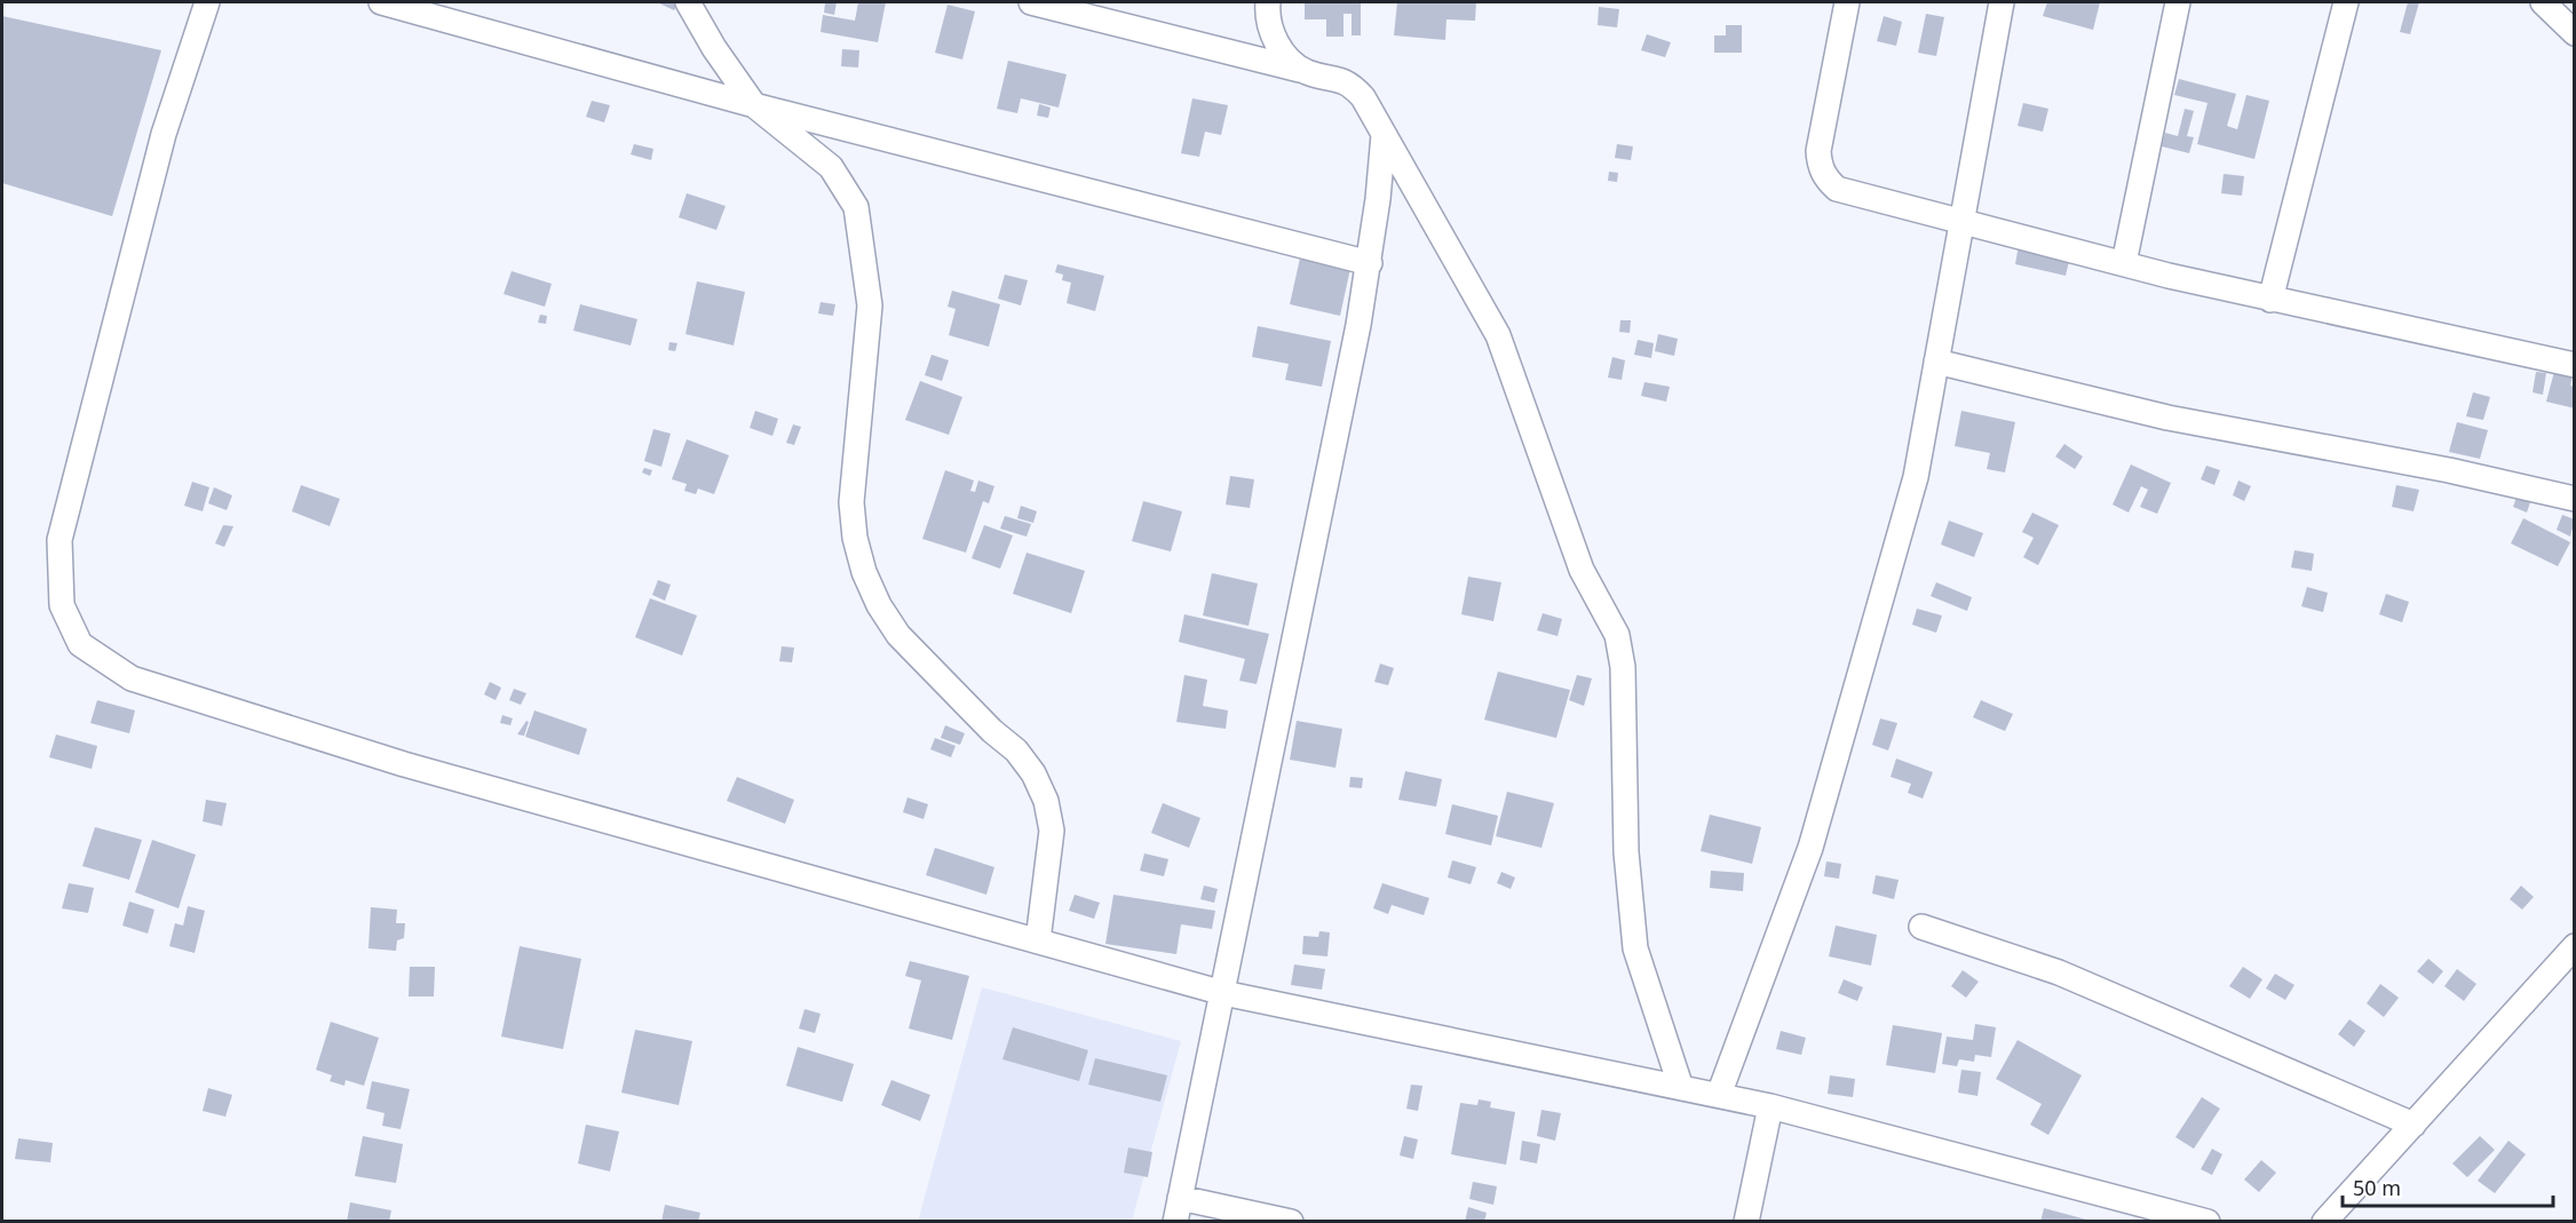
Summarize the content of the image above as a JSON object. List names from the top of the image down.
{
  "scale_bar": "50 m"
}
